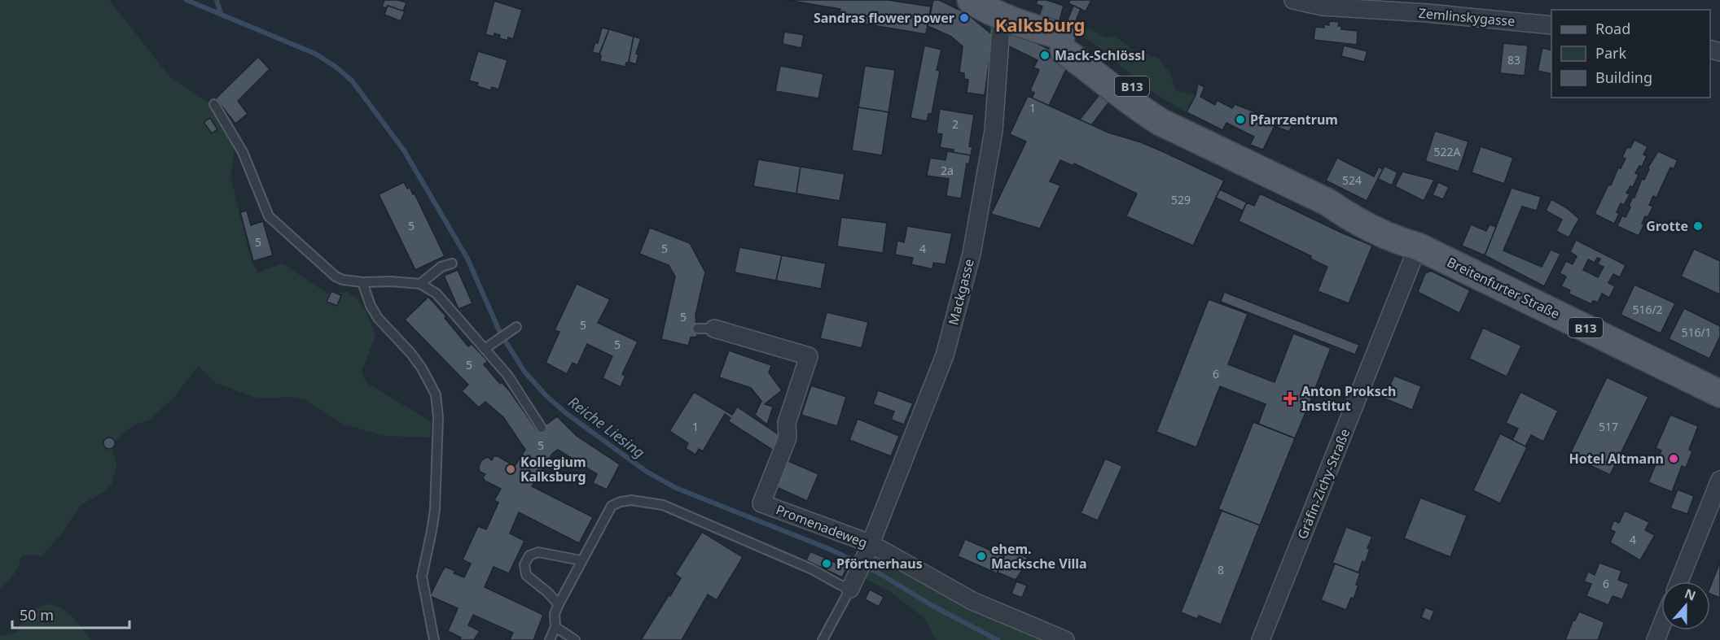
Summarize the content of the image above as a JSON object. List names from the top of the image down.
{
  "streets": {
    "main road": ["B13", "Breitenfurter Straße"],
    "street": [
      "Zemlinskygasse",
      "Mackgasse",
      "Gräfin-Zichy-Straße",
      "Promenadeweg"
    ]
  },
  "crossings": [
    ["Breitenfurter Straße", "Mackgasse"],
    ["Breitenfurter Straße", "Gräfin-Zichy-Straße"],
    ["Mackgasse", "Promenadeweg"]
  ],
  "districts": ["Kalksburg"],
  "water": ["Reiche Liesing"],
  "places": {
    "other": [
      "Sandras flower power",
      "Mack-Schlössl",
      "Pfarrzentrum",
      "Grotte",
      "Hotel Altmann",
      "Kollegium Kalksburg",
      "ehem. Macksche Villa",
      "Pförtnerhaus"
    ],
    "health": ["Anton Proksch Institut"]
  },
  "house_numbers": [
    "83",
    "1",
    "2",
    "522A",
    "2a",
    "524",
    "529",
    "5",
    "5",
    "5",
    "4",
    "516/2",
    "5",
    "5",
    "516/1",
    "5",
    "5",
    "6",
    "1",
    "517",
    "5",
    "4",
    "8",
    "6"
  ],
  "legend": ["Road", "Park", "Building"],
  "scale_bar": "50 m",
  "north": "top"
}
